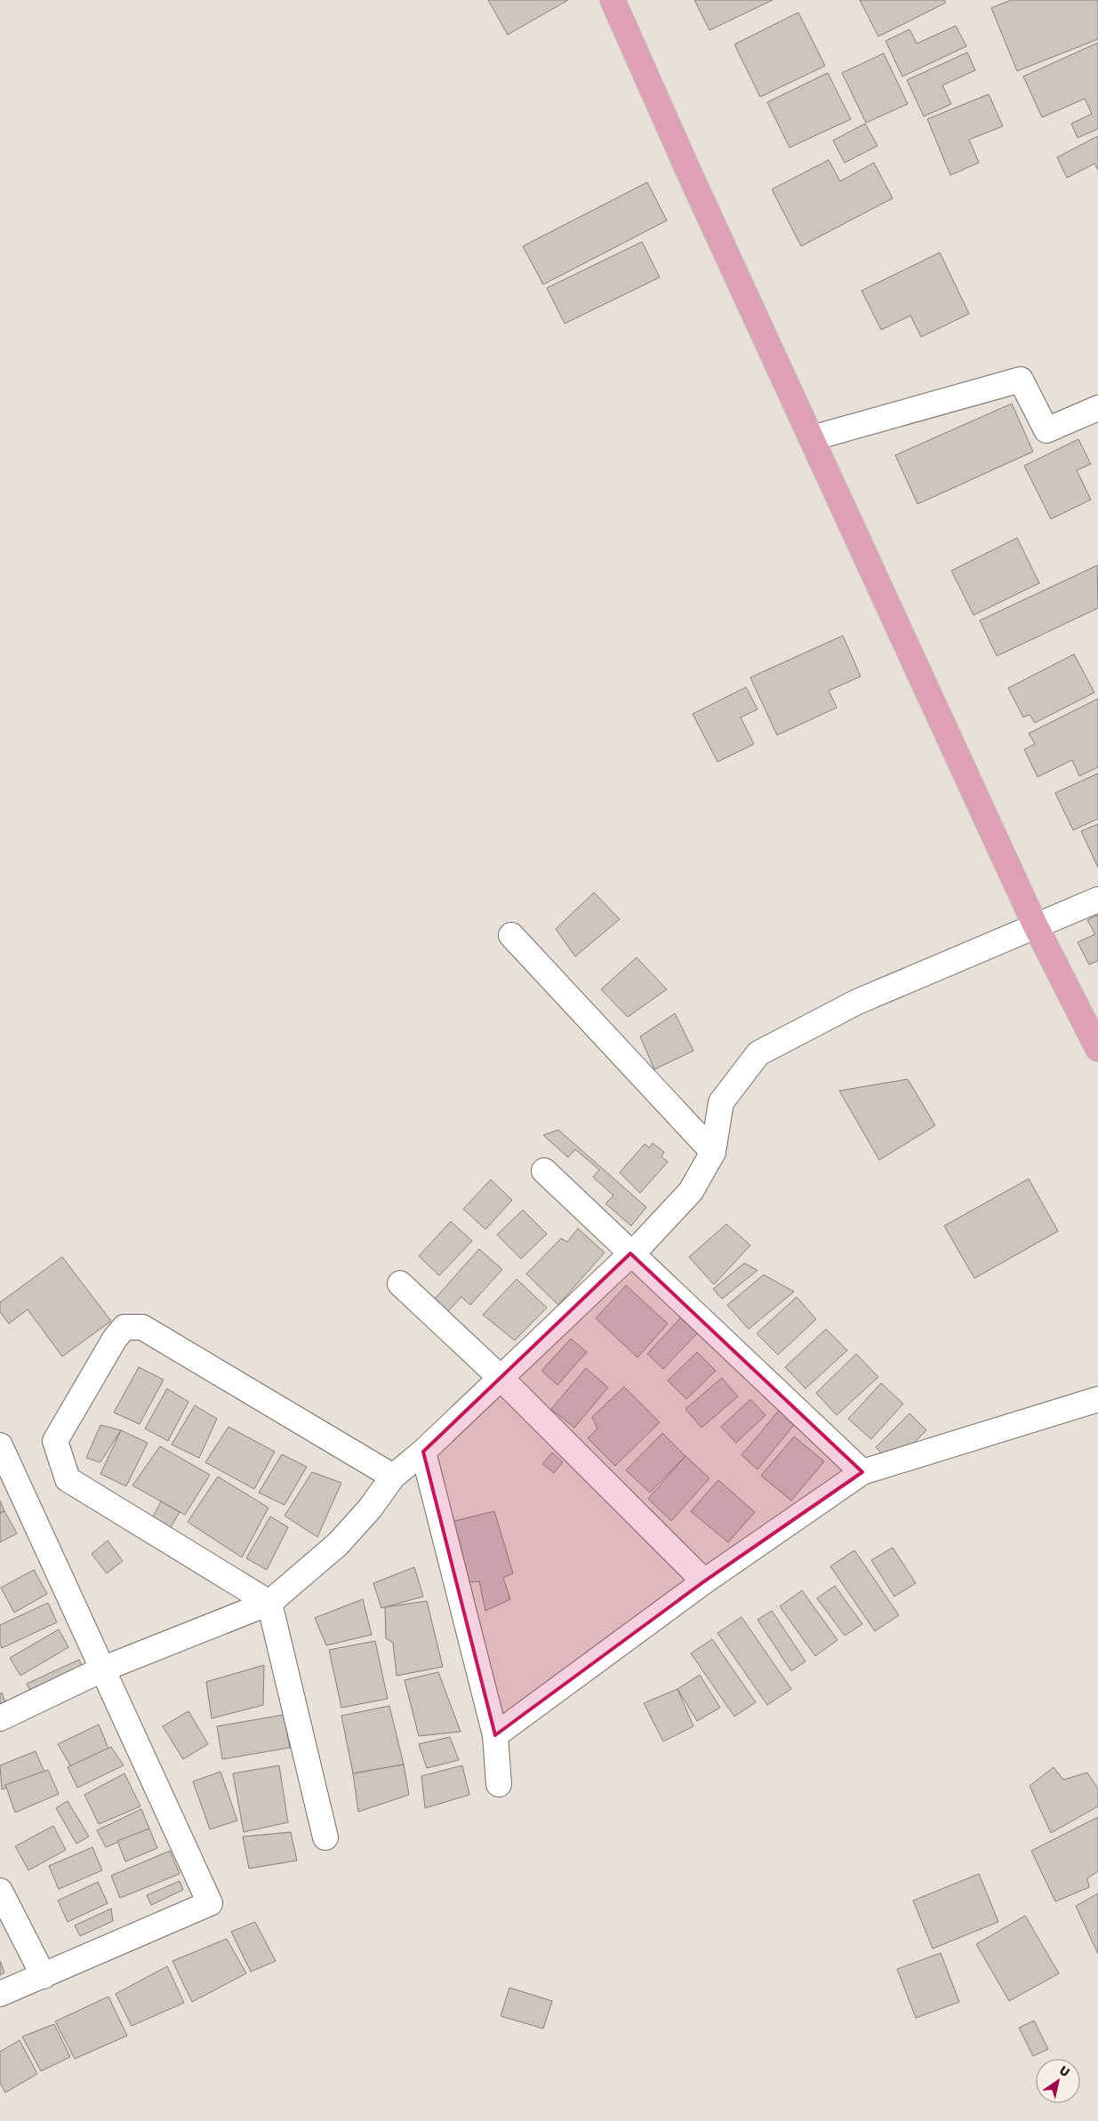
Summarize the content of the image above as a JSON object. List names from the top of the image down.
{
  "north": "top right"
}
